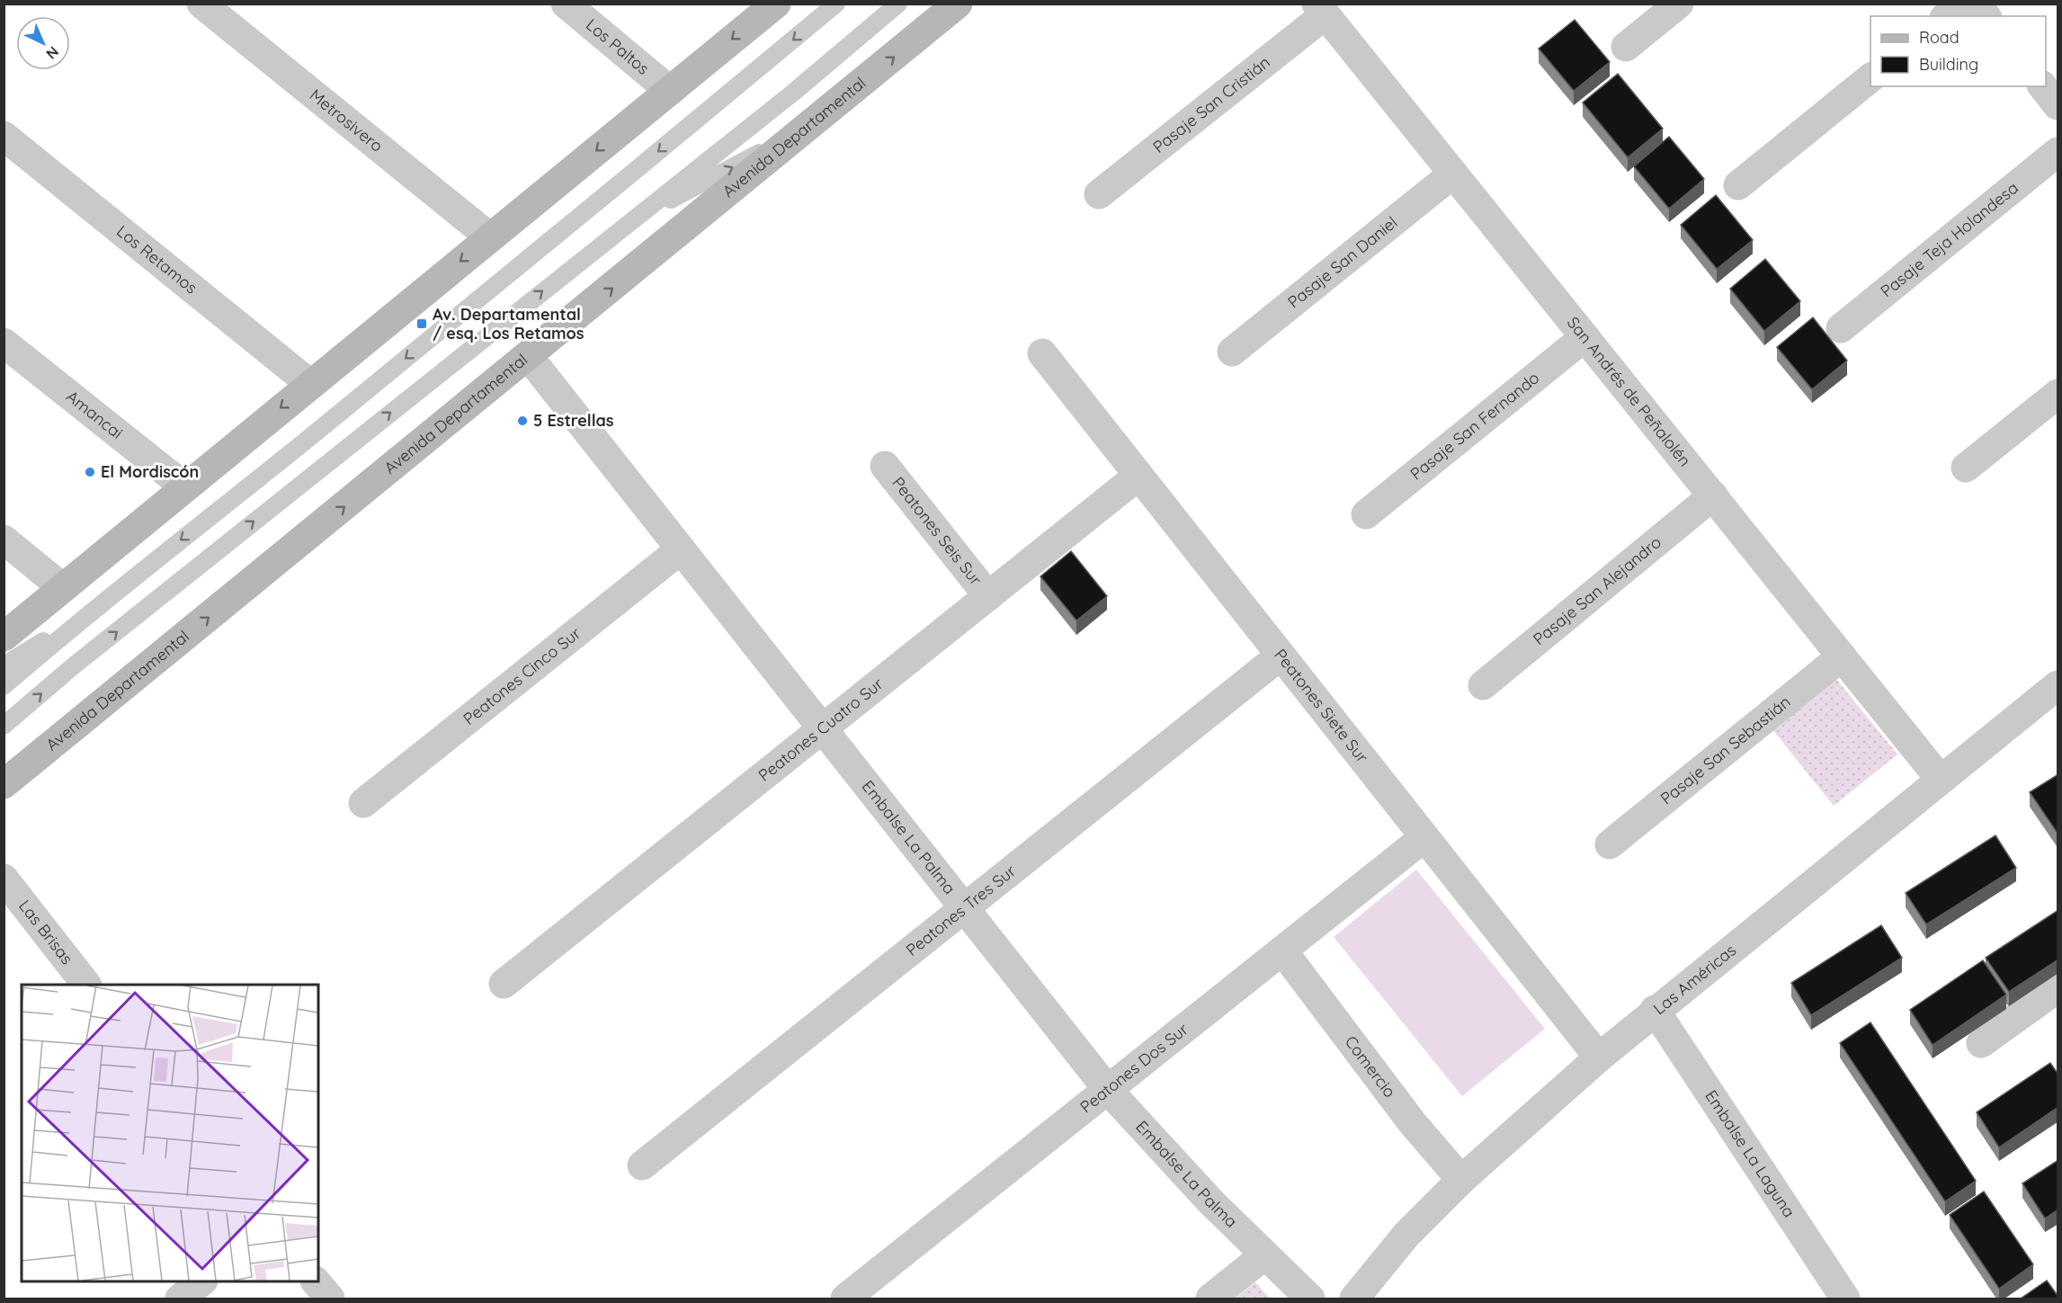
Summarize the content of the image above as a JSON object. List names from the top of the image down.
{
  "streets": {
    "main road": ["Avenida Departamental"],
    "street": [
      "Los Paltos",
      "Pasaje San Cristián",
      "Metrosivero",
      "Pasaje Teja Holandesa",
      "Los Retamos",
      "Pasaje San Daniel",
      "San Andrés de Peñalolén",
      "Amancai",
      "Pasaje San Fernando",
      "Peatones Seis Sur",
      "Pasaje San Alejandro",
      "Peatones Cinco Sur",
      "Peatones Siete Sur",
      "Peatones Cuatro Sur",
      "Pasaje San Sebastián",
      "Embalse La Palma",
      "Peatones Tres Sur",
      "Las Brisas",
      "Las Américas",
      "Comercio",
      "Peatones Dos Sur",
      "Embalse La Laguna"
    ]
  },
  "crossings": [
    ["Pasaje San Cristián", "San Andrés de Peñalolén"],
    ["Avenida Departamental", "Embalse La Palma"],
    ["Pasaje San Daniel", "San Andrés de Peñalolén"],
    ["San Andrés de Peñalolén", "Pasaje San Fernando"],
    ["San Andrés de Peñalolén", "Pasaje San Alejandro"],
    ["San Andrés de Peñalolén", "Pasaje San Sebastián"],
    ["San Andrés de Peñalolén", "Las Américas"],
    ["Peatones Seis Sur", "Peatones Cuatro Sur"],
    ["Peatones Cinco Sur", "Embalse La Palma"],
    ["Peatones Siete Sur", "Peatones Cuatro Sur"],
    ["Peatones Siete Sur", "Peatones Tres Sur"],
    ["Peatones Siete Sur", "Las Américas"],
    ["Peatones Siete Sur", "Peatones Dos Sur"],
    ["Peatones Cuatro Sur", "Embalse La Palma"],
    ["Embalse La Palma", "Peatones Tres Sur"],
    ["Embalse La Palma", "Peatones Dos Sur"],
    ["Las Américas", "Comercio"],
    ["Las Américas", "Embalse La Laguna"],
    ["Comercio", "Peatones Dos Sur"]
  ],
  "places": {
    "transit": ["Av. Departamental / esq. Los Retamos"],
    "other": ["5 Estrellas", "El Mordiscón"]
  },
  "legend": ["Road", "Building"],
  "north": "bottom right"
}
